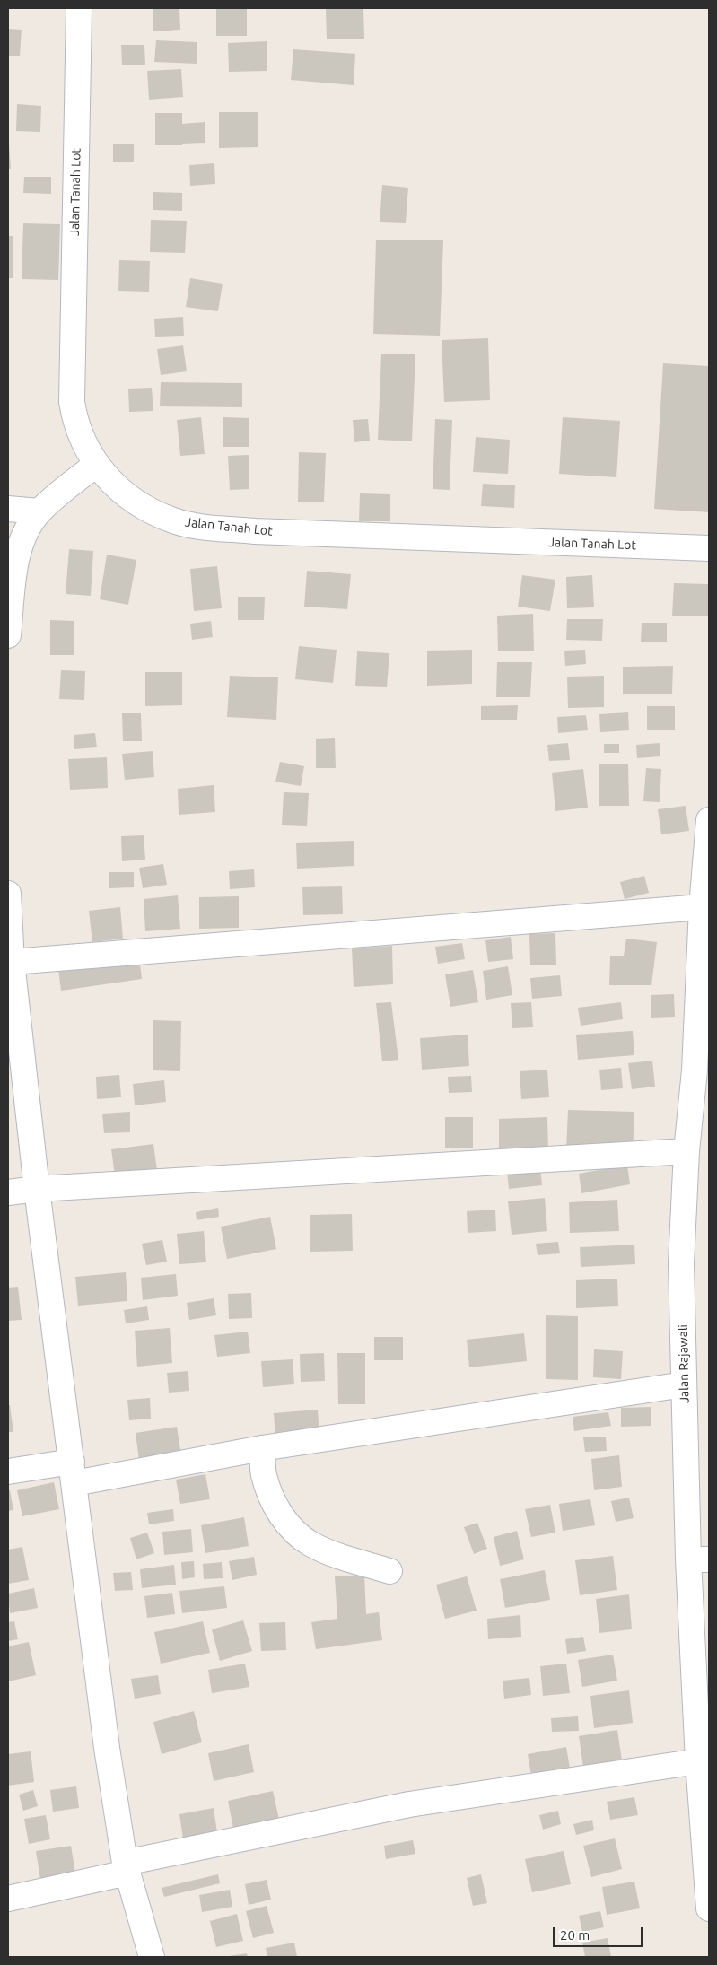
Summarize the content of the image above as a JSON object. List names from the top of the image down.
{
  "streets": {
    "street": ["Jalan Tanah Lot", "Jalan Rajawali"]
  },
  "scale_bar": "20 m"
}
